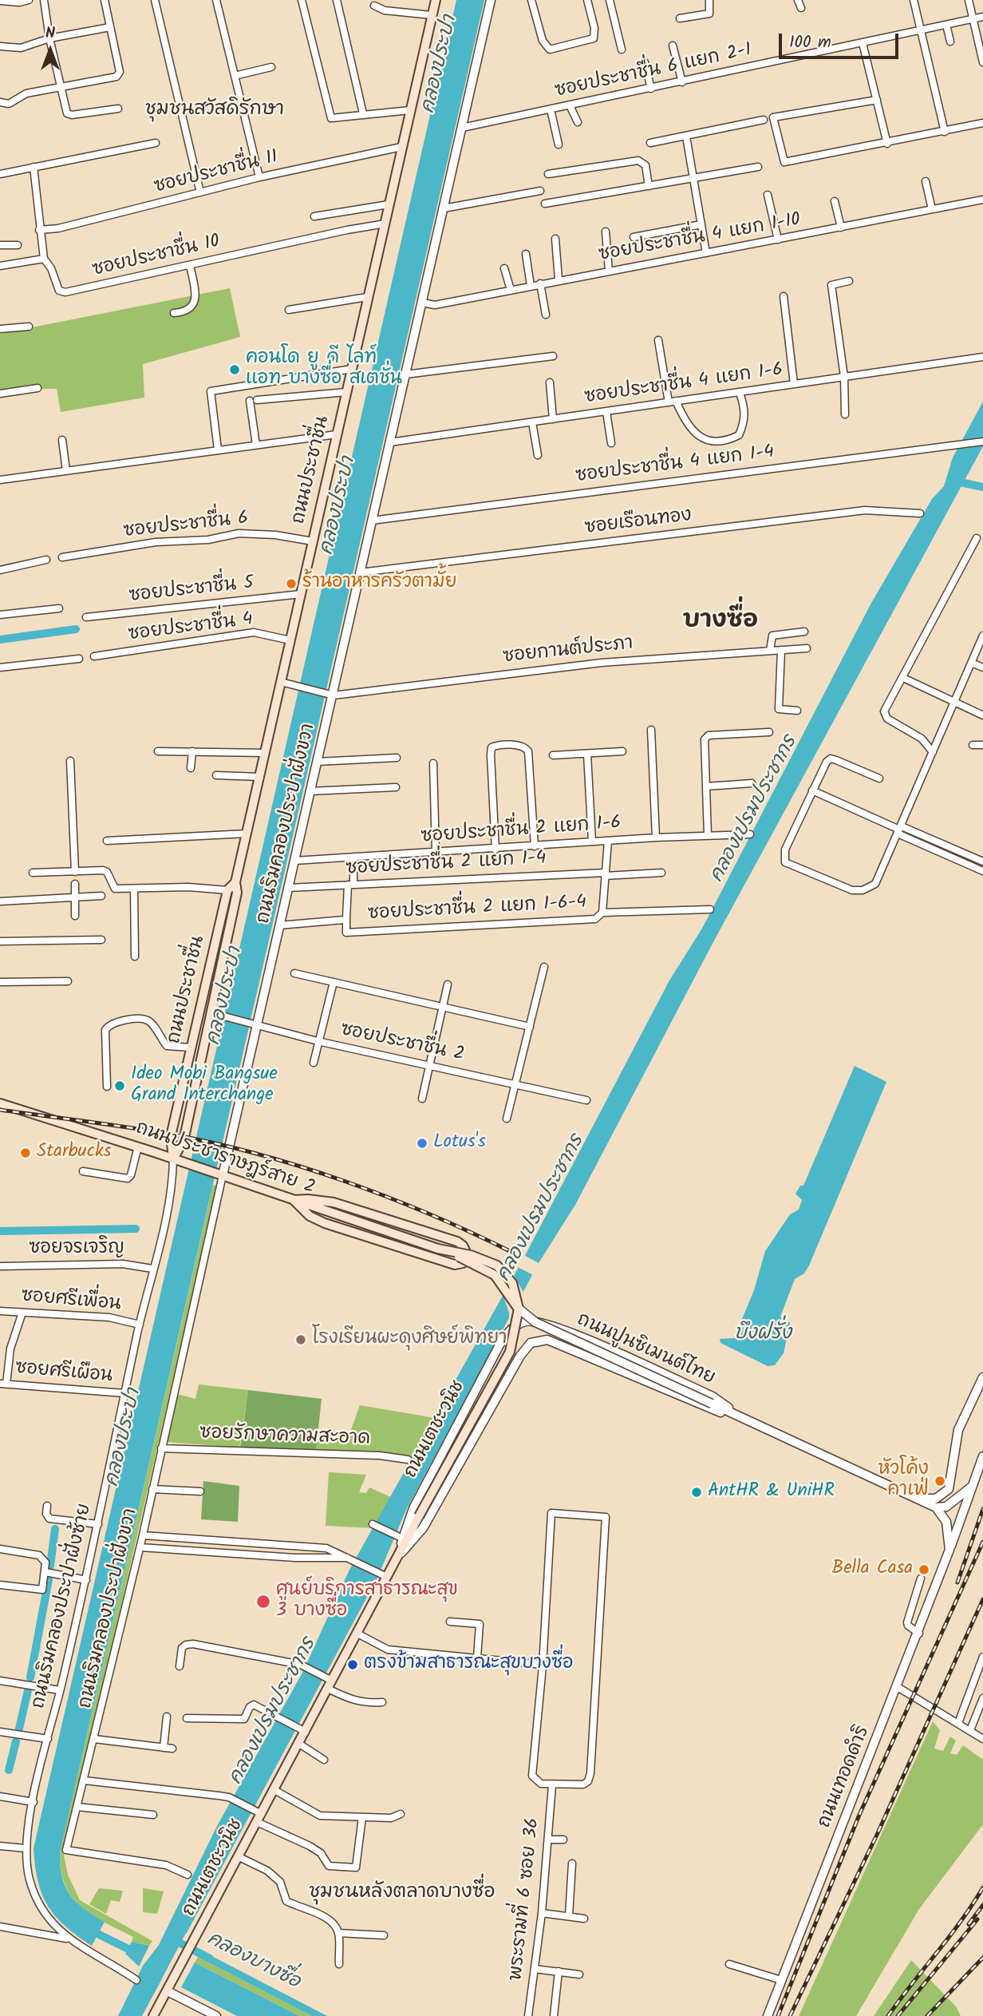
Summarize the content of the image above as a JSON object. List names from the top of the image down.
{
  "streets": {
    "main road": ["ถนนประชาชื่น", "ถนนประชาราษฎร์สาย 2", "ถนนเตชะวนิช"],
    "street": [
      "ซอยประชาชื่น 6 แยก 2-1",
      "ซอยประชาชื่น 11",
      "ซอยประชาชื่น 4 แยก 1-10",
      "ซอยประชาชื่น 10",
      "ซอยประชาชื่น 4 แยก 1-6",
      "ซอยประชาชื่น 4 แยก 1-4",
      "ซอยเรือนทอง",
      "ซอยประชาชื่น 6",
      "ซอยประชาชื่น 5",
      "ซอยประชาชื่น 4",
      "ซอยกานต์ประภา",
      "ถนนริมคลองประปาฝั่งขวา",
      "ซอยประชาชื่น 2 แยก 1-6",
      "ซอยประชาชื่น 2 แยก 1-4",
      "ซอยประชาชื่น 2 แยก 1-6-4",
      "ซอยประชาชื่น 2",
      "ซอยจรเจริญ",
      "ซอยศรีเพื่อน",
      "ถนนปูนซิเมนต์ไทย",
      "ซอยศรีเผือน",
      "ซอยรักษาความสะอาด",
      "ถนนริมคลองประปาฝั่งซ้าย",
      "ถนนเทอดดำริ",
      "พระรามที่ 6 ซอย 36"
    ]
  },
  "crossings": [
    ["ซอยประชาชื่น 6 แยก 2-1", "ถนนริมคลองประปาฝั่งขวา"],
    ["ซอยประชาชื่น 11", "ซอยประชาชื่น 10"],
    ["ซอยประชาชื่น 11", "ถนนประชาชื่น"],
    ["ซอยประชาชื่น 4 แยก 1-10", "ถนนริมคลองประปาฝั่งขวา"],
    ["ซอยประชาชื่น 10", "ถนนประชาชื่น"],
    ["ซอยประชาชื่น 4 แยก 1-6", "ถนนริมคลองประปาฝั่งขวา"],
    ["ซอยประชาชื่น 4 แยก 1-4", "ถนนริมคลองประปาฝั่งขวา"],
    ["ถนนประชาชื่น", "ซอยประชาชื่น 6"],
    ["ถนนประชาชื่น", "ซอยประชาชื่น 5"],
    ["ถนนประชาชื่น", "ซอยประชาชื่น 4"],
    ["ถนนประชาชื่น", "ซอยกานต์ประภา"],
    ["ถนนประชาชื่น", "ซอยประชาชื่น 2"],
    ["ถนนประชาชื่น", "ถนนประชาราษฎร์สาย 2"],
    ["ถนนประชาชื่น", "ถนนริมคลองประปาฝั่งซ้าย"],
    ["ซอยเรือนทอง", "ถนนริมคลองประปาฝั่งขวา"],
    ["ซอยกานต์ประภา", "ถนนริมคลองประปาฝั่งขวา"],
    ["ถนนริมคลองประปาฝั่งขวา", "ซอยประชาชื่น 2 แยก 1-6"],
    ["ถนนริมคลองประปาฝั่งขวา", "ซอยประชาชื่น 2 แยก 1-4"],
    ["ถนนริมคลองประปาฝั่งขวา", "ซอยประชาชื่น 2"],
    ["ถนนริมคลองประปาฝั่งขวา", "ถนนประชาราษฎร์สาย 2"],
    ["ถนนริมคลองประปาฝั่งขวา", "ซอยรักษาความสะอาด"],
    ["ซอยประชาชื่น 2 แยก 1-6", "ซอยประชาชื่น 2 แยก 1-6-4"],
    ["ซอยประชาชื่น 2 แยก 1-4", "ซอยประชาชื่น 2 แยก 1-6-4"],
    ["ถนนประชาราษฎร์สาย 2", "ถนนปูนซิเมนต์ไทย"],
    ["ถนนประชาราษฎร์สาย 2", "ถนนเตชะวนิช"],
    ["ถนนประชาราษฎร์สาย 2", "ถนนริมคลองประปาฝั่งซ้าย"],
    ["ซอยจรเจริญ", "ถนนริมคลองประปาฝั่งซ้าย"],
    ["ซอยศรีเพื่อน", "ถนนริมคลองประปาฝั่งซ้าย"],
    ["ถนนปูนซิเมนต์ไทย", "ถนนเตชะวนิช"],
    ["ถนนปูนซิเมนต์ไทย", "ถนนเทอดดำริ"],
    ["ซอยศรีเผือน", "ถนนริมคลองประปาฝั่งซ้าย"]
  ],
  "districts": ["ชุมชนสวัสดิรักษา", "บางซื่อ", "ชุมชนหลังตลาดบางซื่อ"],
  "water": [
    "คลองประปา",
    "คลองเปรมประชากร",
    "บึงฝรั่ง",
    "คลองบางซื่อ"
  ],
  "places": [
    "คอนโด ยู ดี ไลท์ แอท บางซื่อ สเตชั่น",
    "ร้านอาหารครัวตามั้ย",
    "Ideo Mobi Bangsue Grand Interchange",
    "Lotus's",
    "Starbucks",
    "โรงเรียนผะดุงศิษย์พิทยา",
    "หัวโค้ง คาเฟ่",
    "AntHR & UniHR",
    "Bella Casa",
    "ศูนย์บริการสาธารณะสุข 3 บางซื่อ",
    "ตรงข้ามสาธารณะสุขบางซื่อ"
  ],
  "scale_bar": "100 m",
  "north": "top"
}
